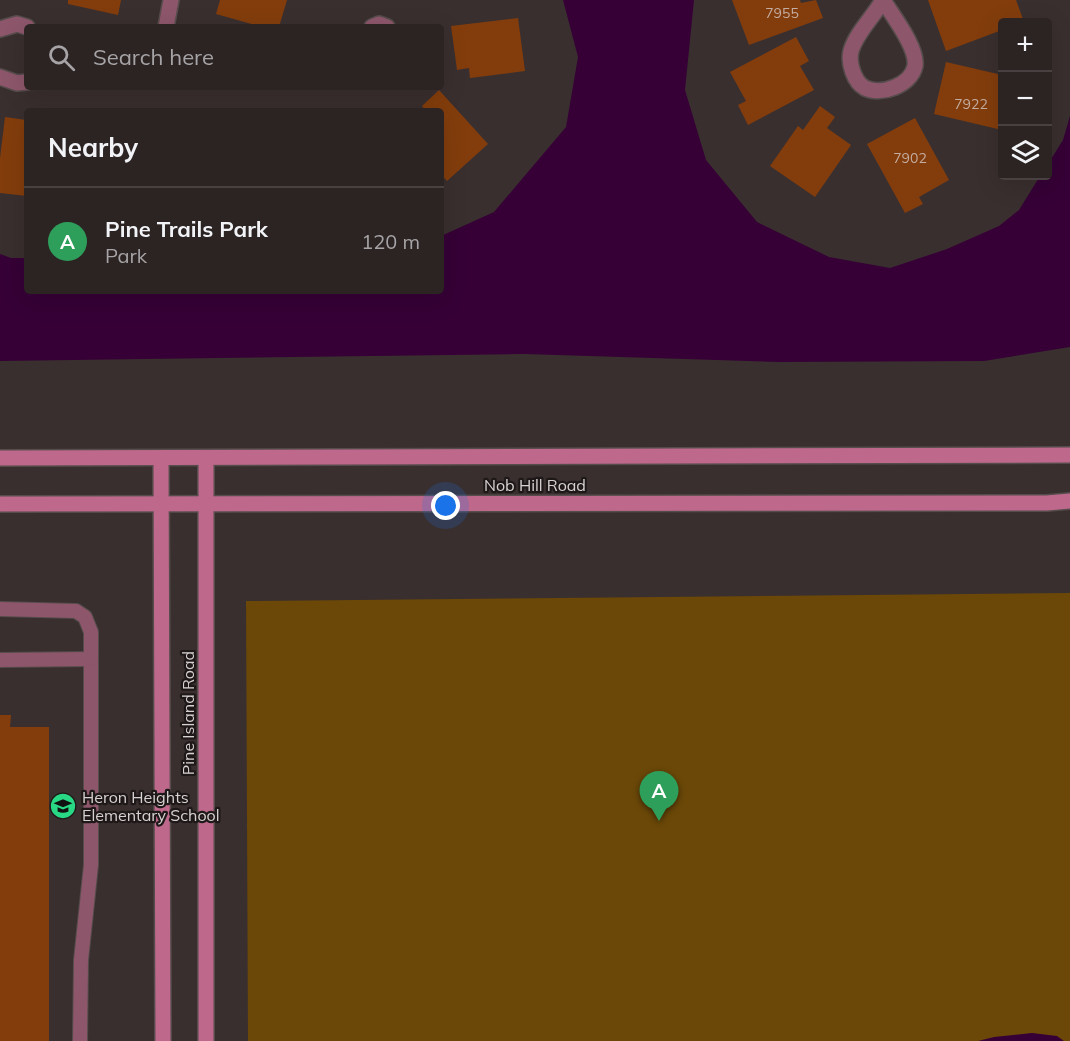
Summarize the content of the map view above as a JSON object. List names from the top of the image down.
{
  "streets": {
    "main road": ["Nob Hill Road", "Pine Island Road"]
  },
  "crossings": [
    ["Nob Hill Road", "Pine Island Road"]
  ],
  "places": {
    "school or university": ["Heron Heights Elementary School"]
  },
  "house_numbers": ["7955", "7922", "7902"],
  "page": {
    "map_buttons": ["+", "−"],
    "search": "Search here",
    "heading": "Nearby",
    "list": [
      {
        "mark": "A",
        "name": "Pine Trails Park",
        "note": "Park",
        "value": "120 m"
      }
    ],
    "pins": "A"
  }
}
